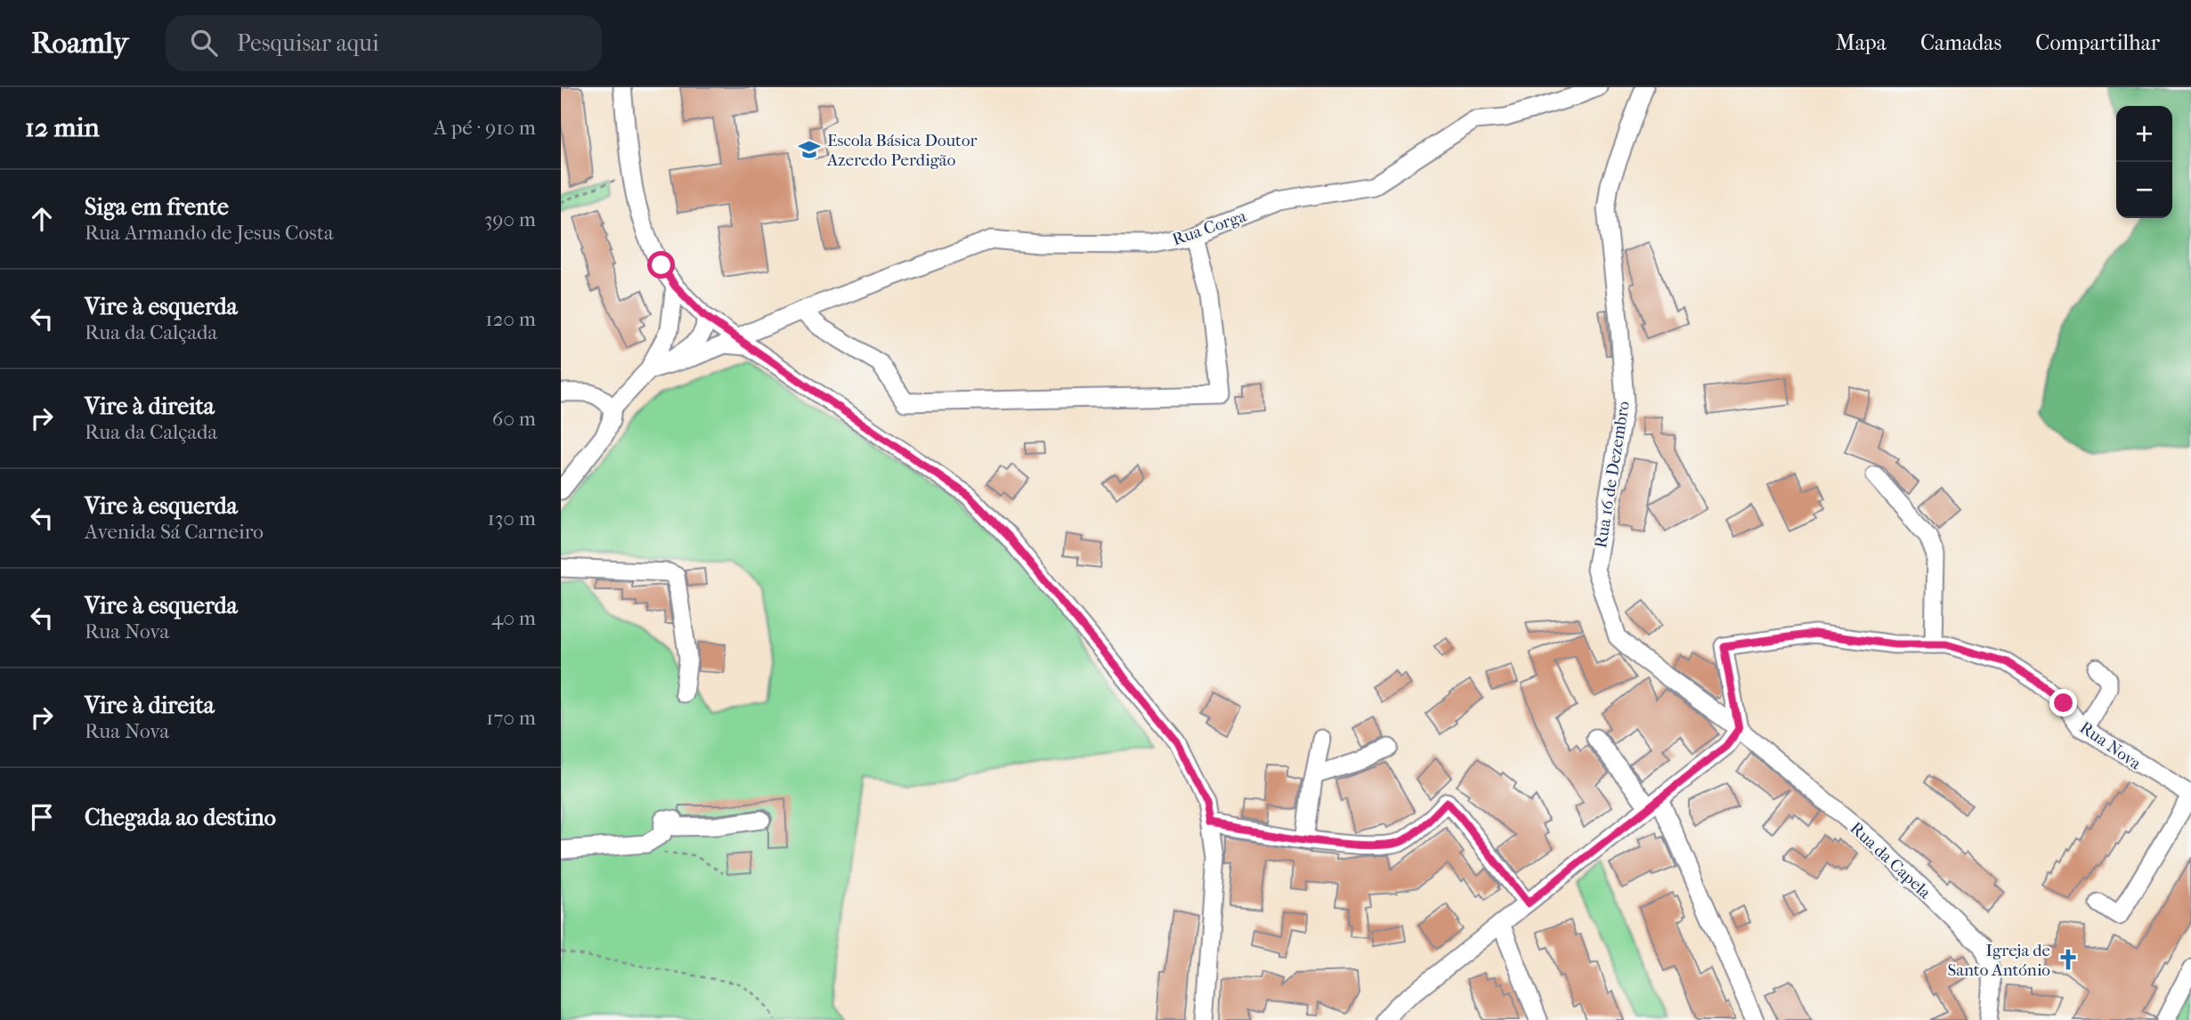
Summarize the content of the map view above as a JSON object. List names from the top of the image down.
{
  "streets": {
    "street": [
      "Rua Corga",
      "Rua 16 de Dezembro",
      "Rua Nova",
      "Rua da Capela"
    ]
  },
  "crossings": [
    ["Rua 16 de Dezembro", "Rua Nova"],
    ["Rua 16 de Dezembro", "Rua da Capela"],
    ["Rua Nova", "Rua da Capela"]
  ],
  "places": {
    "school or university": ["Escola Básica Doutor Azeredo Perdigão"],
    "church": ["Igreja de Santo António"]
  },
  "page": {
    "header": "Roamly",
    "search": "Pesquisar aqui",
    "nav": ["Mapa", "Camadas", "Compartilhar"],
    "heading": ["12 min", "A pé · 910 m"],
    "map_buttons": ["+", "−"],
    "list": [
      ["Siga em frente", "Rua Armando de Jesus Costa", "390 m"],
      ["Vire à esquerda", "Rua da Calçada", "120 m"],
      ["Vire à direita", "Rua da Calçada", "60 m"],
      ["Vire à esquerda", "Avenida Sá Carneiro", "130 m"],
      ["Vire à esquerda", "Rua Nova", "40 m"],
      ["Vire à direita", "Rua Nova", "170 m"],
      "Chegada ao destino"
    ]
  }
}
